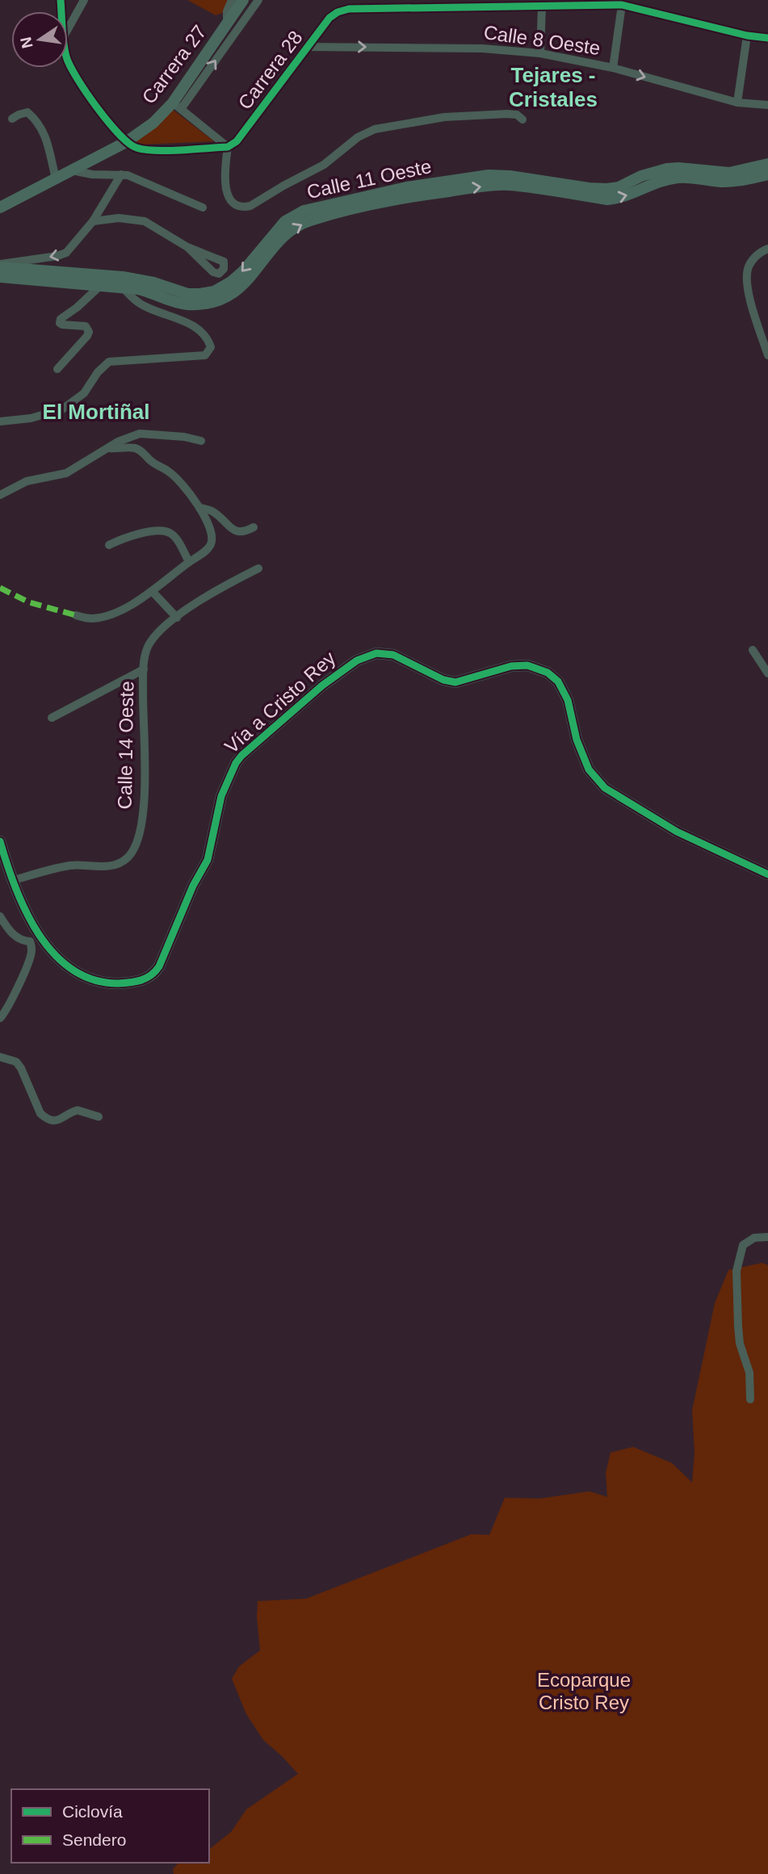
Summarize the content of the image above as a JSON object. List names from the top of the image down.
{
  "streets": {
    "main road": ["Carrera 27", "Calle 11 Oeste", "Vía a Cristo Rey"],
    "street": ["Calle 8 Oeste", "Carrera 28", "Calle 14 Oeste"]
  },
  "crossings": [
    ["Calle 8 Oeste", "Carrera 28"],
    ["Vía a Cristo Rey", "Calle 14 Oeste"]
  ],
  "districts": ["Tejares - Cristales", "El Mortiñal"],
  "parks": ["Ecoparque Cristo Rey"],
  "legend": ["Ciclovía", "Sendero"],
  "north": "left"
}
